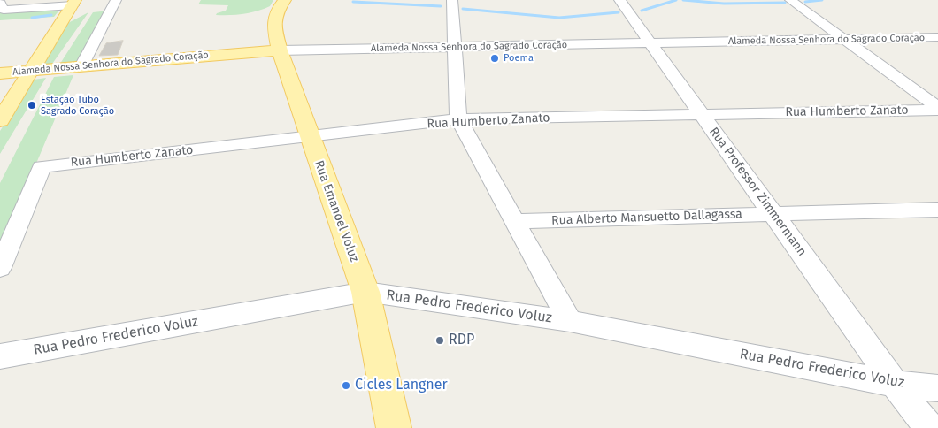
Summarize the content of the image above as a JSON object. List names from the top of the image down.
{
  "streets": {
    "main road": ["Alameda Nossa Senhora do Sagrado Coração", "Rua Emanoel Voluz"],
    "street": [
      "Rua Humberto Zanato",
      "Rua Professor Zimmermann",
      "Rua Alberto Mansuetto Dallagassa",
      "Rua Pedro Frederico Voluz"
    ]
  },
  "crossings": [
    ["Alameda Nossa Senhora do Sagrado Coração", "Rua Professor Zimmermann"],
    ["Alameda Nossa Senhora do Sagrado Coração", "Rua Emanoel Voluz"],
    ["Rua Humberto Zanato", "Rua Professor Zimmermann"],
    ["Rua Humberto Zanato", "Rua Emanoel Voluz"],
    ["Rua Professor Zimmermann", "Rua Alberto Mansuetto Dallagassa"],
    ["Rua Professor Zimmermann", "Rua Pedro Frederico Voluz"],
    ["Rua Emanoel Voluz", "Rua Pedro Frederico Voluz"]
  ],
  "places": [
    "Poema",
    "Estação Tubo Sagrado Coração",
    "RDP",
    "Cicles Langner"
  ]
}
